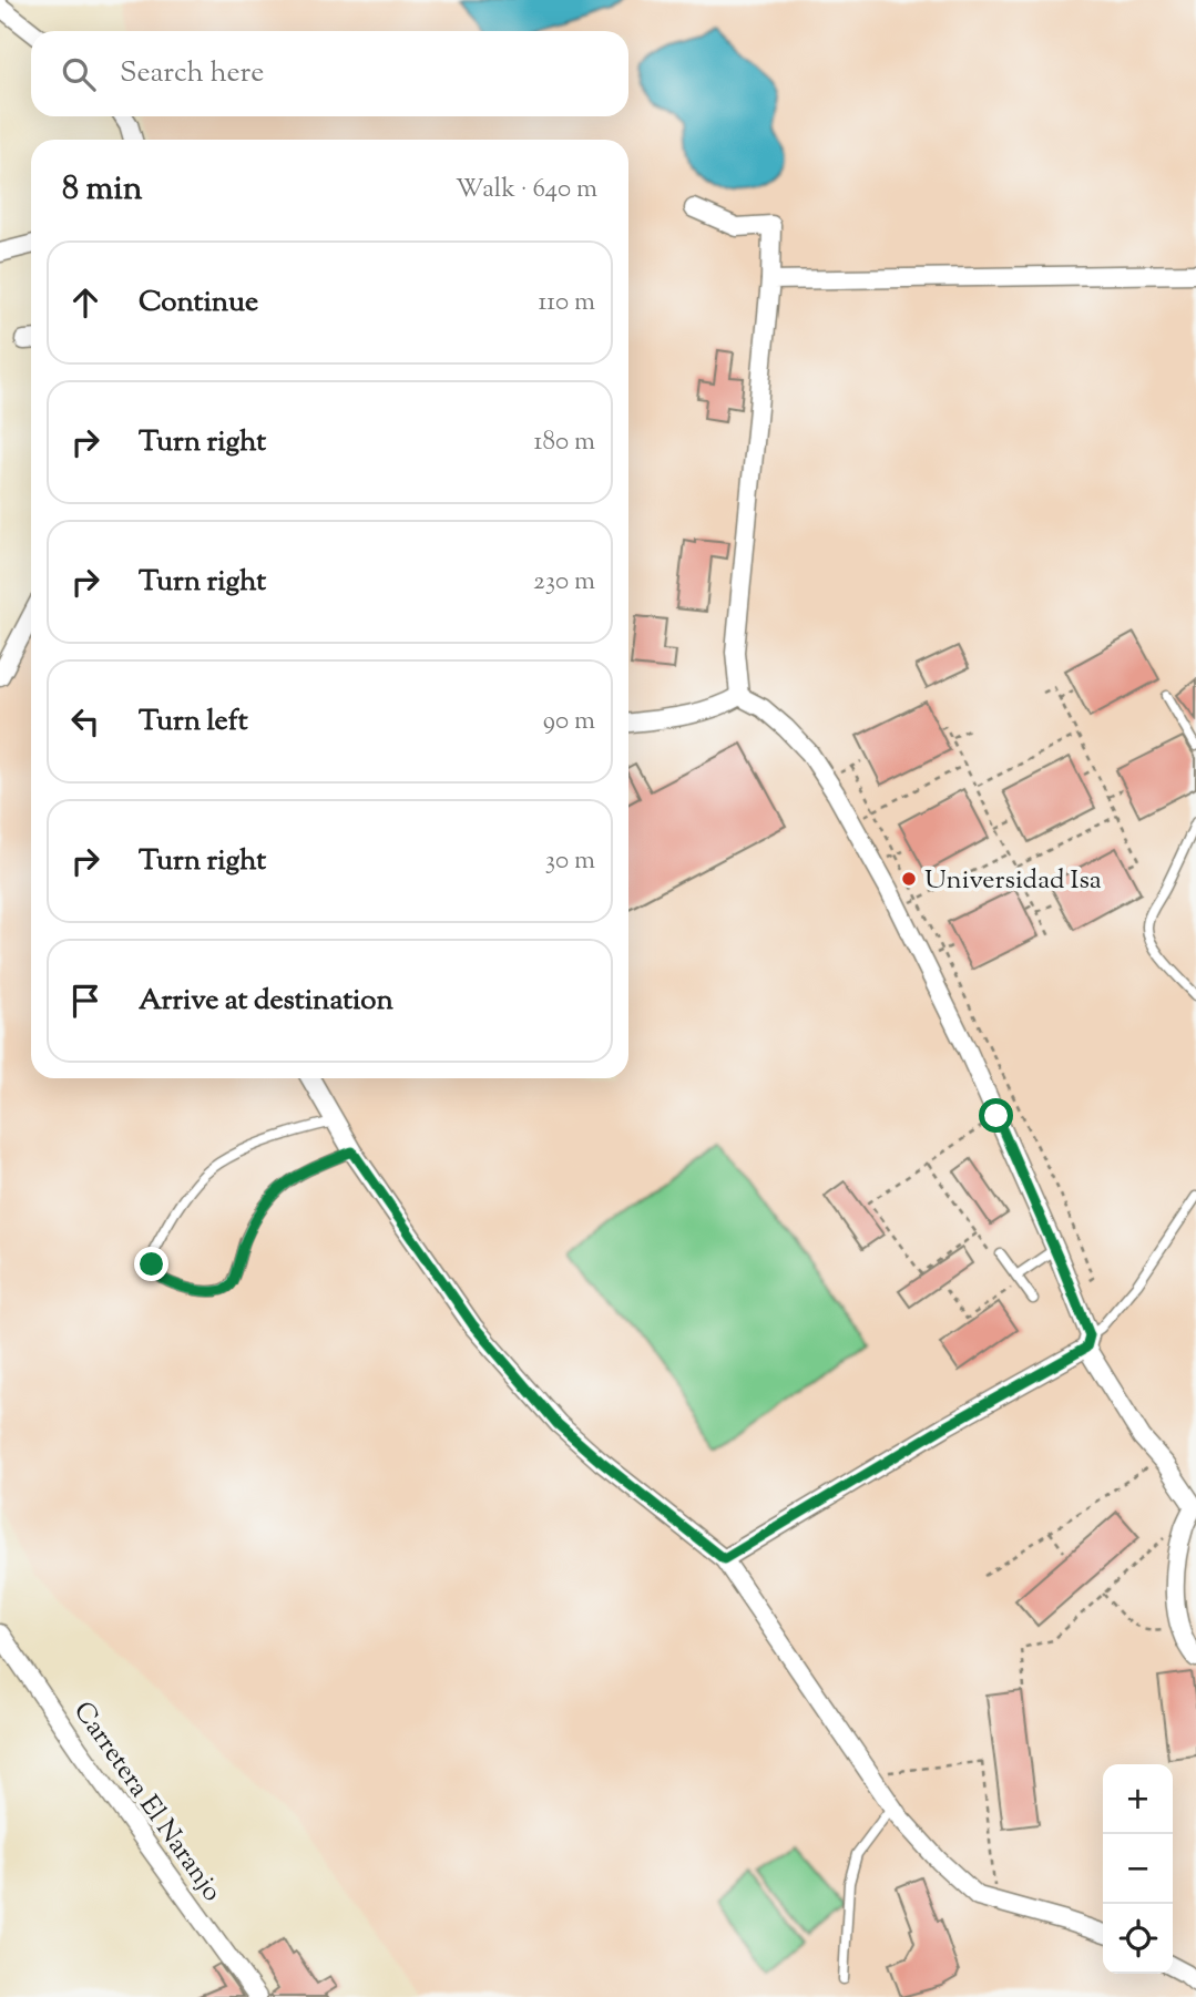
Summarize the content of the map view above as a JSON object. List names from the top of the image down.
{
  "streets": {
    "street": ["Carretera El Naranjo"]
  },
  "places": ["Universidad Isa"],
  "page": {
    "search": "Search here",
    "heading": ["8 min", "Walk · 640 m"],
    "list": [
      ["Continue", "110 m"],
      ["Turn right", "180 m"],
      ["Turn right", "230 m"],
      ["Turn left", "90 m"],
      ["Turn right", "30 m"],
      "Arrive at destination"
    ],
    "map_buttons": ["+", "−"]
  }
}
